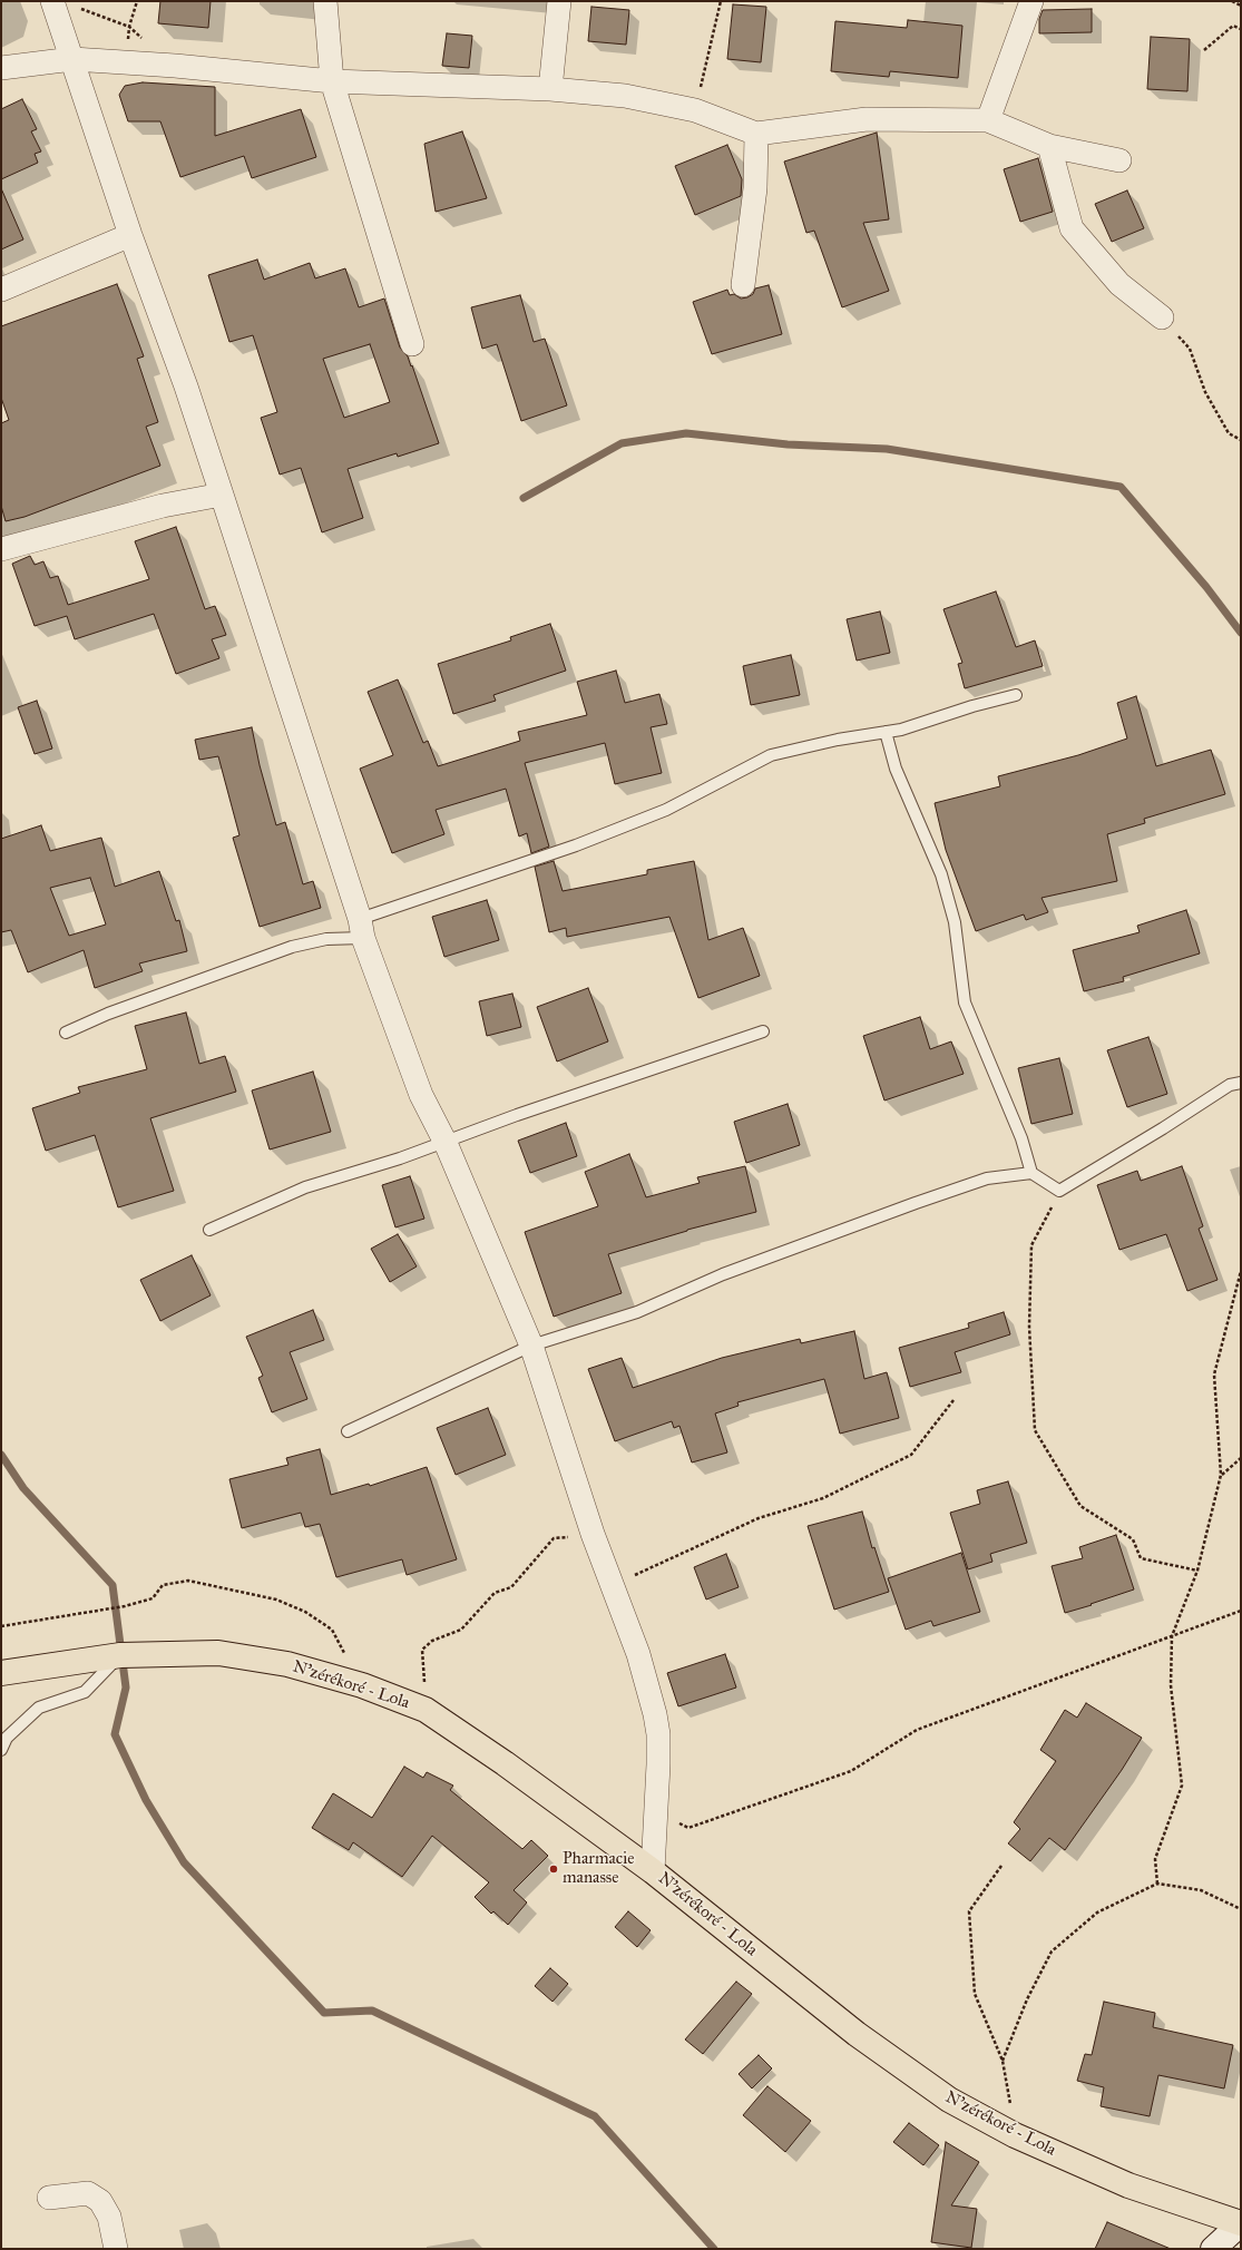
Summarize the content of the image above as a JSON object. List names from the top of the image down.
{
  "streets": {
    "highway": ["N'zérékoré - Lola"]
  },
  "places": ["Pharmacie manasse"]
}
